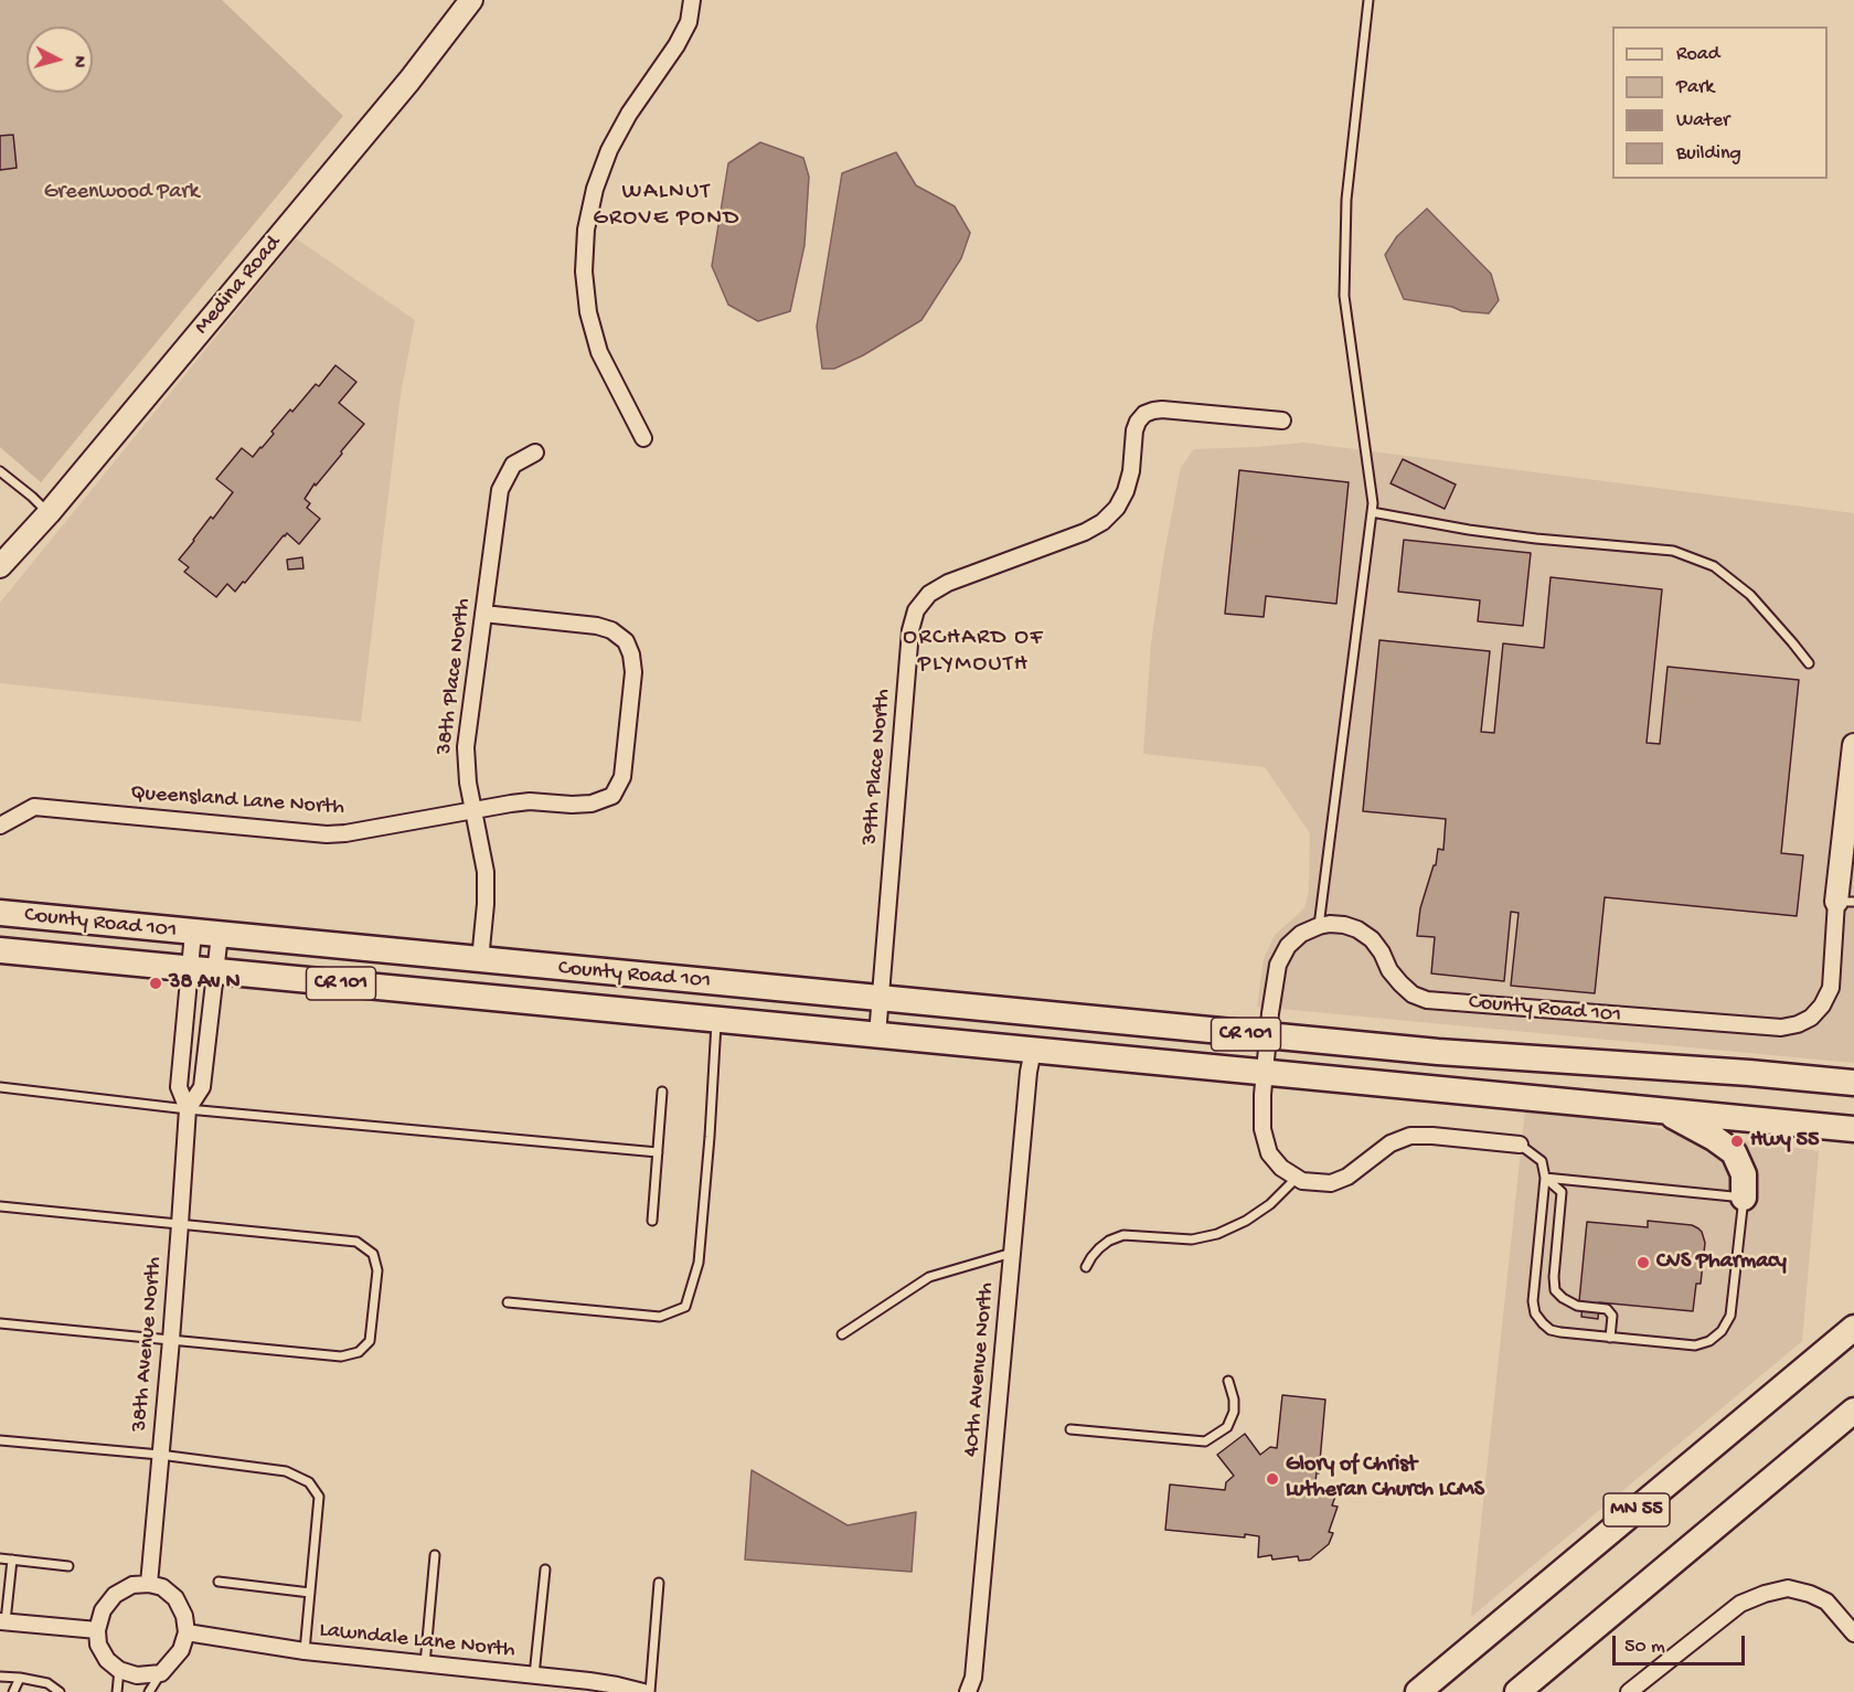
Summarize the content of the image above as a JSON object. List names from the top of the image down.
{
  "streets": {
    "main road": ["County Road 101", "CR 101", "MN 55"],
    "street": [
      "Medina Road",
      "38th Place North",
      "39th Place North",
      "Queensland Lane North",
      "38th Avenue North",
      "40th Avenue North",
      "Lawndale Lane North"
    ]
  },
  "crossings": [
    ["38th Place North", "Queensland Lane North"],
    ["38th Place North", "County Road 101"],
    ["39th Place North", "County Road 101"],
    ["County Road 101", "38th Avenue North"],
    ["County Road 101", "40th Avenue North"],
    ["38th Avenue North", "Lawndale Lane North"]
  ],
  "districts": ["WALNUT GROVE POND", "ORCHARD OF PLYMOUTH"],
  "parks": ["Greenwood Park"],
  "places": [
    "38 Av N",
    "Hwy 55",
    "CVS Pharmacy",
    "Glory of Christ Lutheran Church LCMS"
  ],
  "legend": [
    "Road",
    "Park",
    "Water",
    "Building"
  ],
  "scale_bar": "50 m",
  "north": "right"
}
